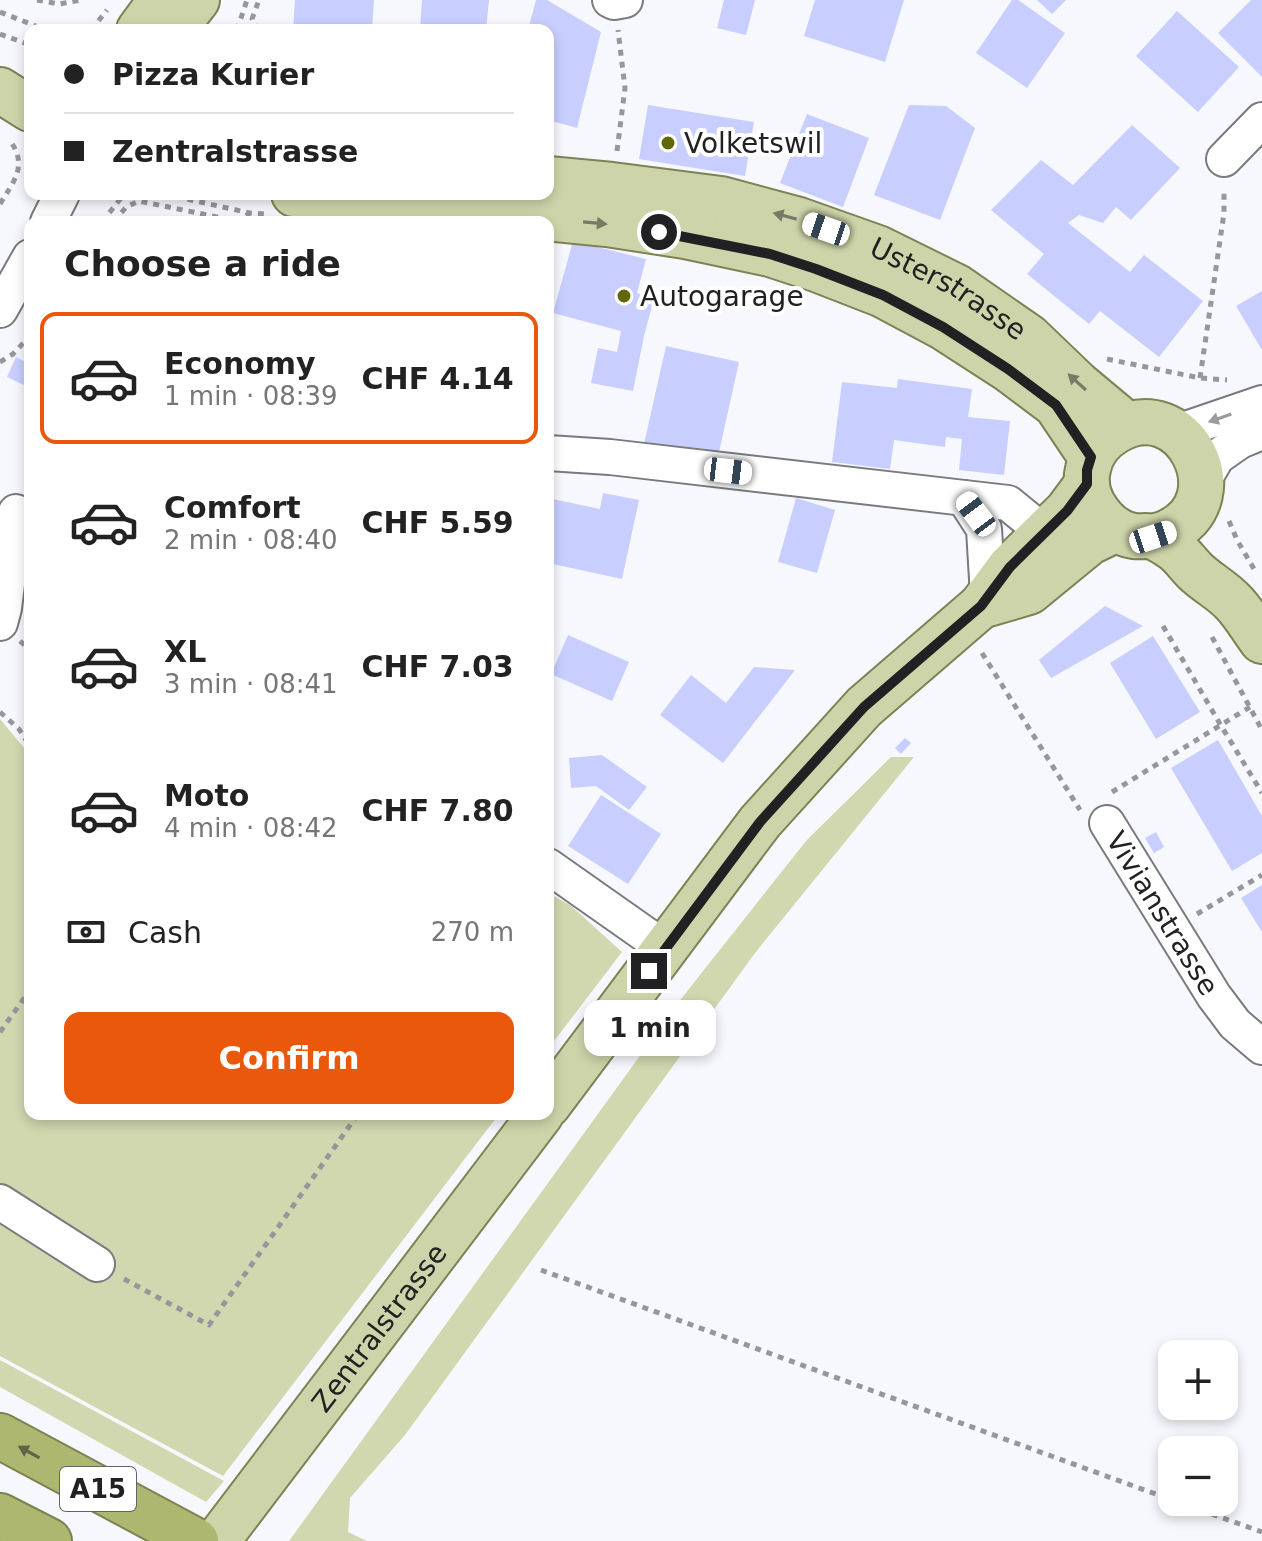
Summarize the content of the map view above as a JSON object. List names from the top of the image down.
{
  "streets": {
    "highway": ["A15"],
    "main road": ["Usterstrasse", "Zentralstrasse"],
    "street": ["Vivianstrasse"]
  },
  "places": ["Volketswil", "Autogarage"],
  "page": {
    "banner": ["Pizza Kurier", "Zentralstrasse"],
    "heading": "Choose a ride",
    "list": [
      {
        "name": "Economy",
        "note": "1 min · 08:39",
        "value": "CHF 4.14"
      },
      {
        "name": "Comfort",
        "note": "2 min · 08:40",
        "value": "CHF 5.59"
      },
      {
        "name": "XL",
        "note": "3 min · 08:41",
        "value": "CHF 7.03"
      },
      {
        "name": "Moto",
        "note": "4 min · 08:42",
        "value": "CHF 7.80"
      }
    ],
    "pay": ["Cash", "270 m"],
    "buttons": "Confirm",
    "bubble": "1 min",
    "map_buttons": ["+", "−"]
  }
}
